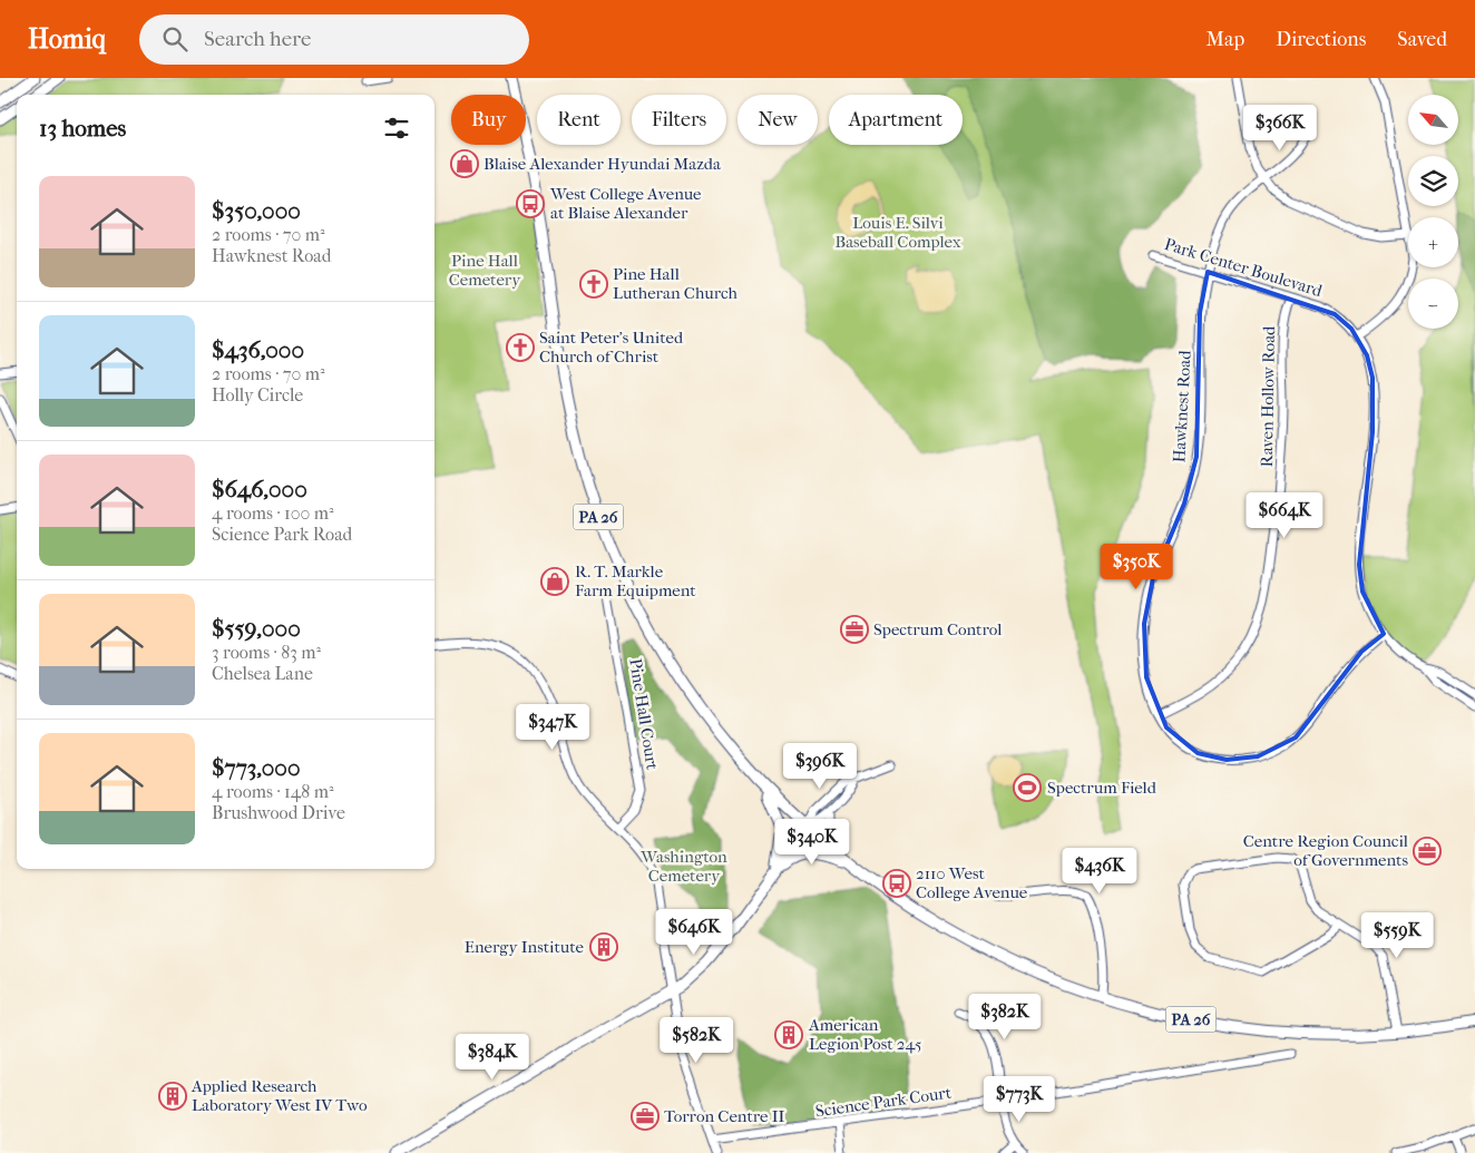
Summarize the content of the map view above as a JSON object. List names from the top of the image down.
{
  "streets": {
    "main road": ["PA 26"],
    "street": [
      "Park Center Boulevard",
      "Raven Hollow Road",
      "Hawknest Road",
      "Pine Hall Court",
      "Science Park Court"
    ]
  },
  "crossings": [
    ["Park Center Boulevard", "Raven Hollow Road"],
    ["Park Center Boulevard", "Hawknest Road"],
    ["Raven Hollow Road", "Hawknest Road"]
  ],
  "parks": ["Louis E. Silvi Baseball Complex", "Pine Hall Cemetery", "Washington Cemetery"],
  "places": {
    "shop": ["Blaise Alexander Hyundai Mazda", "R. T. Markle Farm Equipment"],
    "bus stop": ["West College Avenue at Blaise Alexander", "2110 West College Avenue"],
    "church": ["Pine Hall Lutheran Church", "Saint Peter's United Church of Christ"],
    "office": ["Spectrum Control", "Centre Region Council of Governments", "Torron Centre II"],
    "sports": ["Spectrum Field"],
    "building": ["Energy Institute", "American Legion Post 245", "Applied Research Laboratory West IV Two"]
  },
  "north": "top left",
  "page": {
    "header": "Homiq",
    "search": "Search here",
    "nav": ["Map", "Directions", "Saved"],
    "map_buttons": ["+", "−"],
    "chip": [
      "Buy",
      "Rent",
      "Filters",
      "New",
      "Apartment"
    ],
    "heading": "13 homes",
    "price": [
      "$366K",
      "$664K",
      "$350K",
      "$347K",
      "$396K",
      "$340K",
      "$436K",
      "$646K",
      "$559K",
      "$382K",
      "$582K",
      "$384K",
      "$773K"
    ],
    "list": [
      {
        "name": "$350,000",
        "note": "2 rooms · 70 m² · Hawknest Road"
      },
      {
        "name": "$436,000",
        "note": "2 rooms · 70 m² · Holly Circle"
      },
      {
        "name": "$646,000",
        "note": "4 rooms · 100 m² · Science Park Road"
      },
      {
        "name": "$559,000",
        "note": "3 rooms · 83 m² · Chelsea Lane"
      },
      {
        "name": "$773,000",
        "note": "4 rooms · 148 m² · Brushwood Drive"
      }
    ]
  }
}
